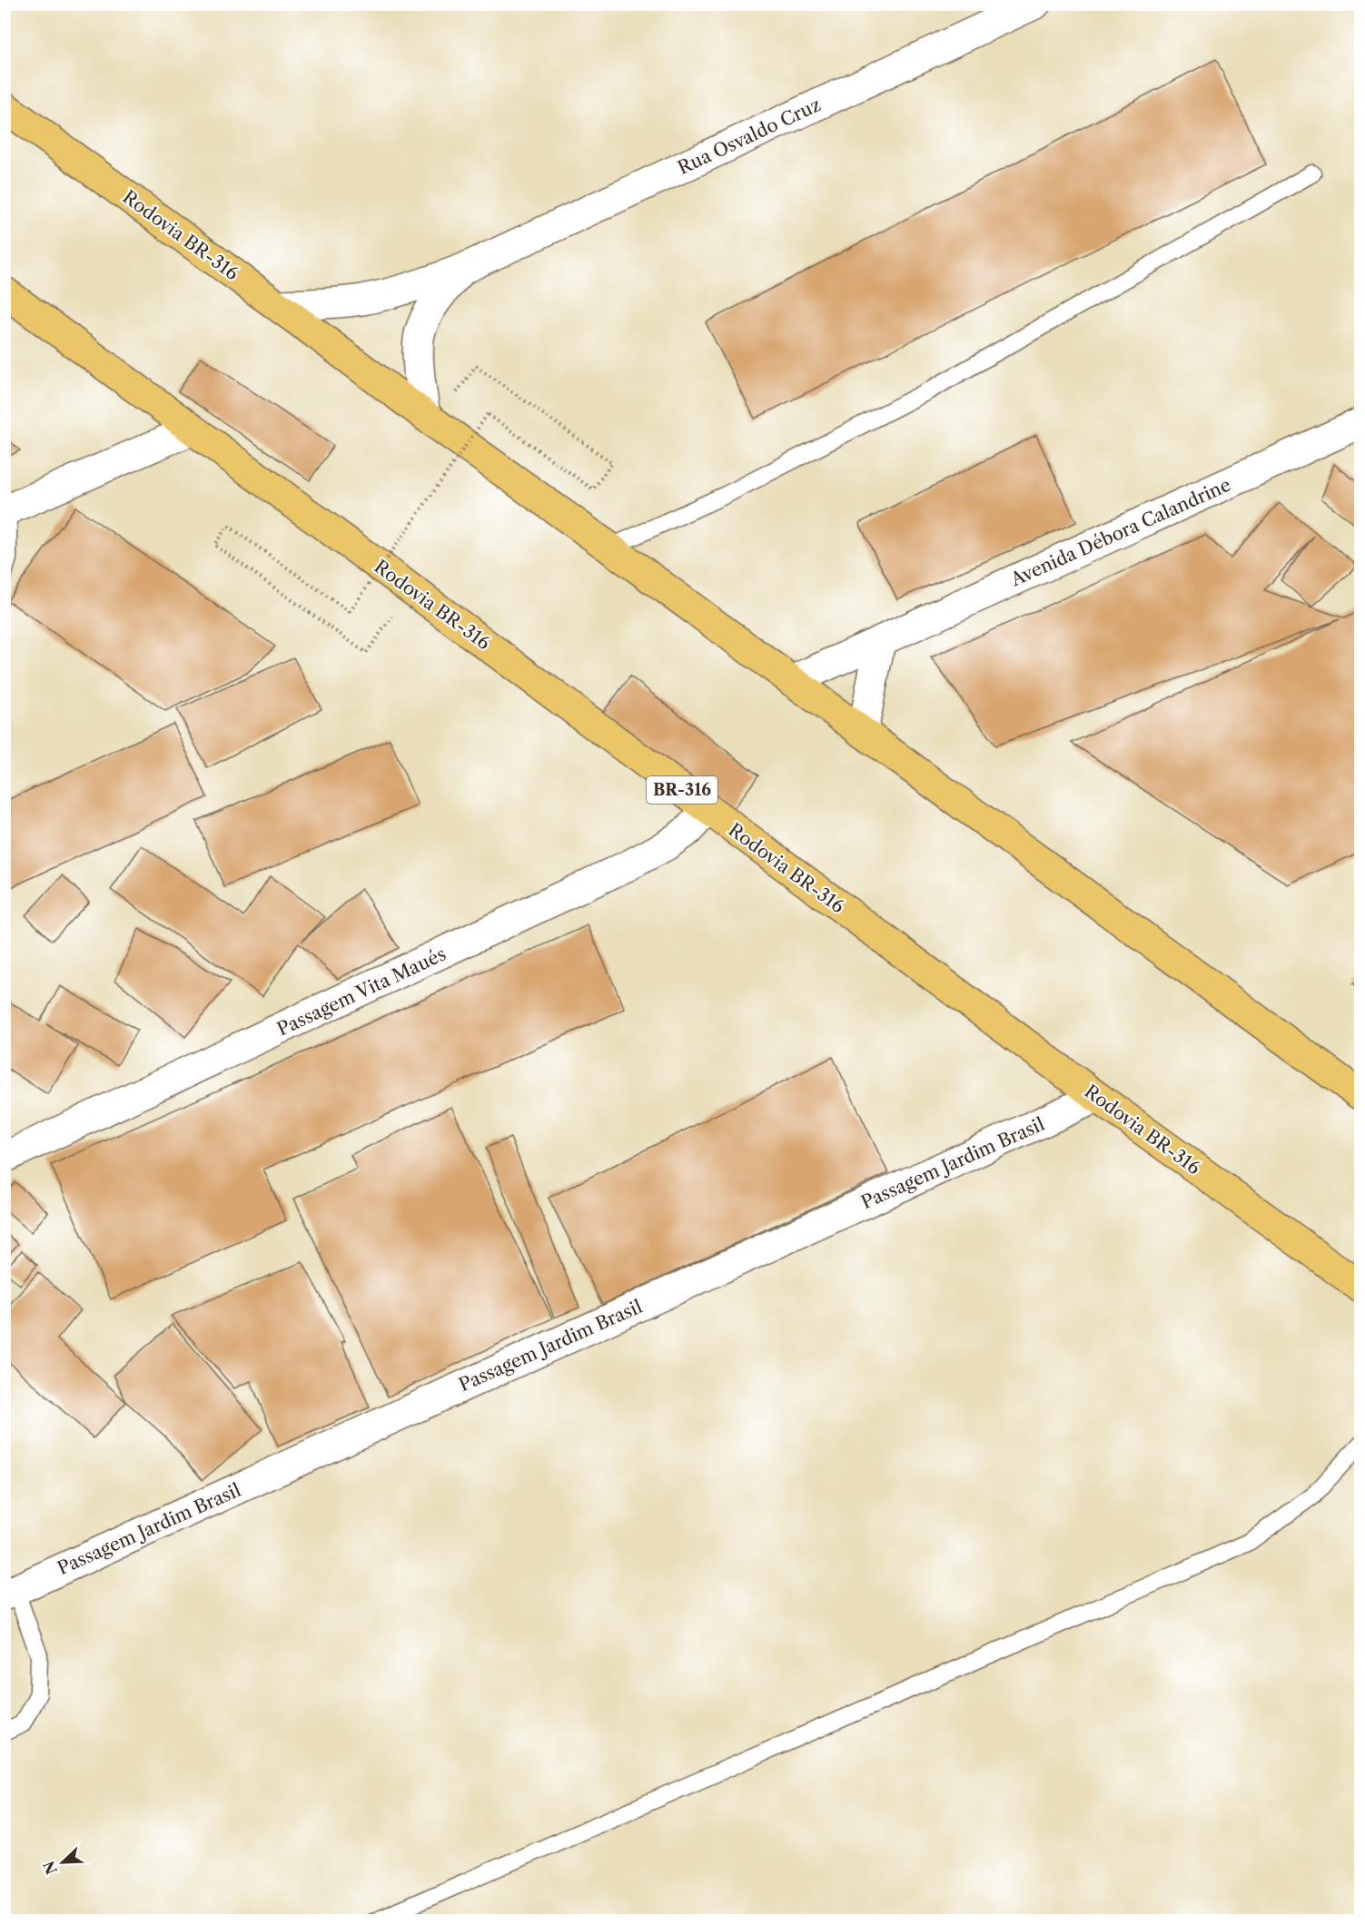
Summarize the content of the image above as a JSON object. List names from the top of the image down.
{
  "streets": {
    "highway": ["Rodovia BR-316", "BR-316"],
    "street": [
      "Rua Osvaldo Cruz",
      "Avenida Débora Calandrine",
      "Passagem Vita Maués",
      "Passagem Jardim Brasil"
    ]
  },
  "crossings": [
    ["Rua Osvaldo Cruz", "Rodovia BR-316"],
    ["Rodovia BR-316", "Avenida Débora Calandrine"],
    ["Rodovia BR-316", "Passagem Vita Maués"],
    ["Rodovia BR-316", "Passagem Jardim Brasil"]
  ],
  "north": "bottom left"
}
